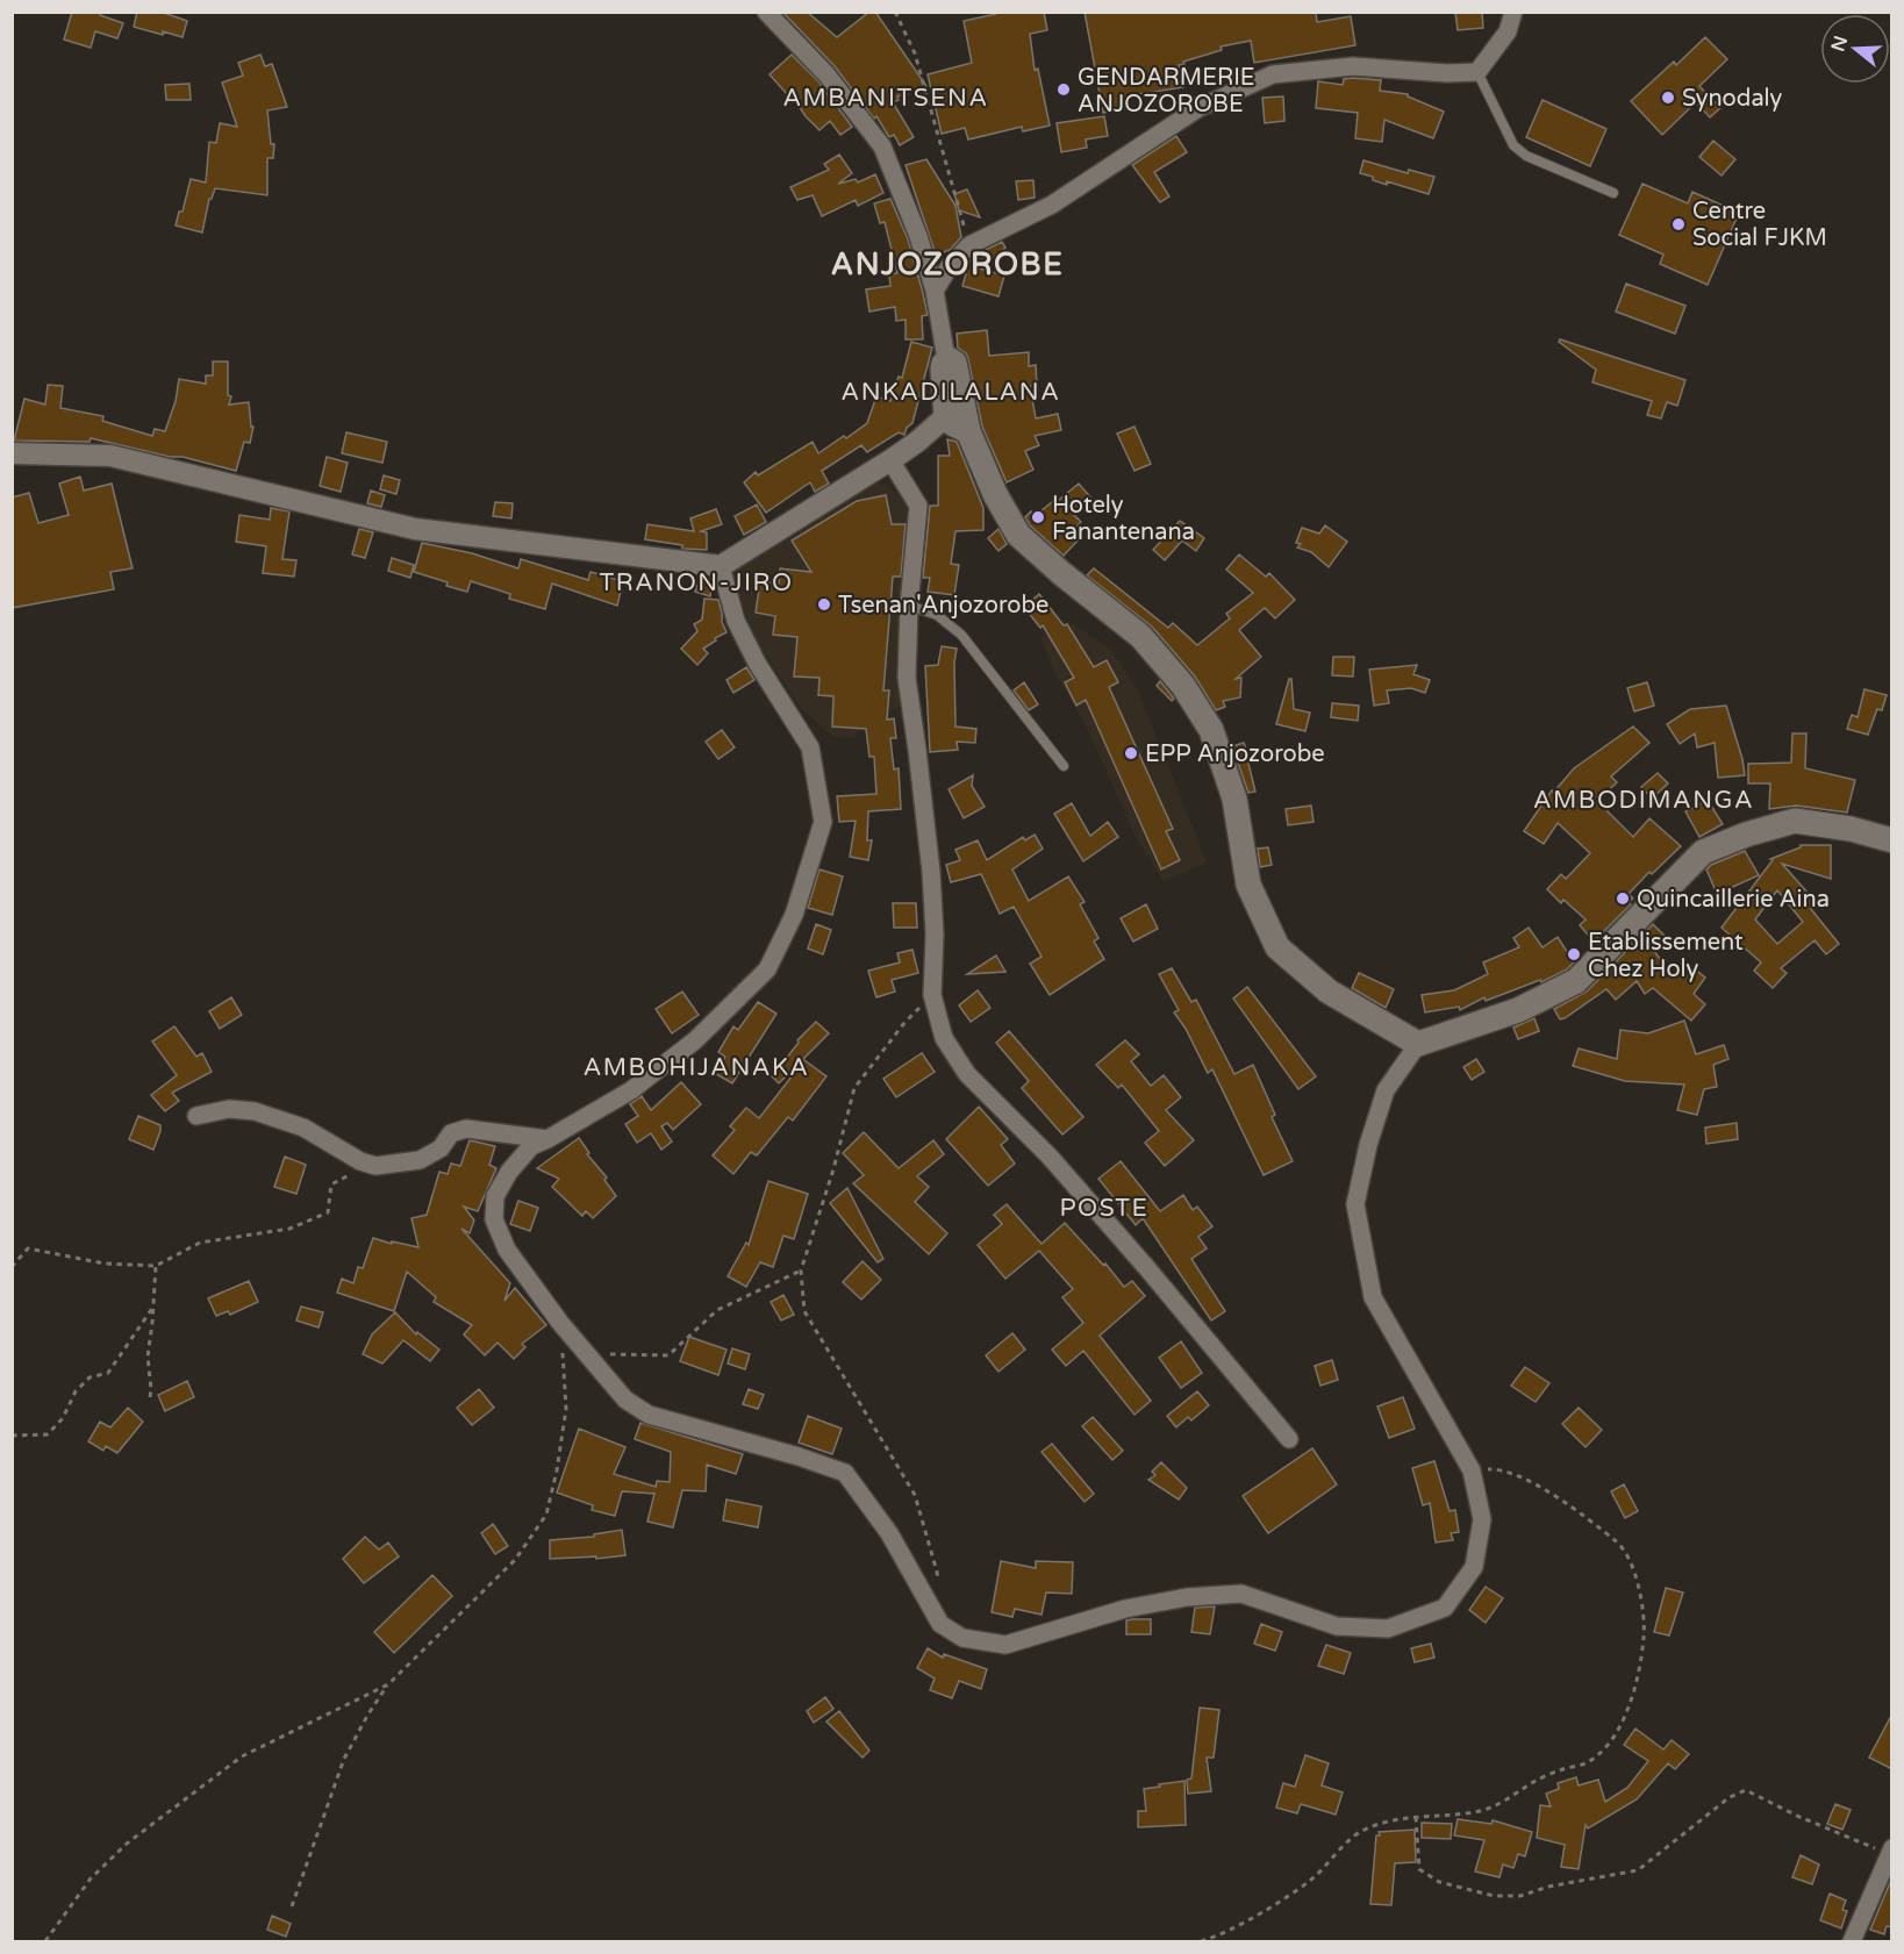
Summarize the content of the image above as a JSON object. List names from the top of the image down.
{
  "districts": [
    "AMBANITSENA",
    "ANJOZOROBE",
    "ANKADILALANA",
    "TRANON-JIRO",
    "AMBODIMANGA",
    "AMBOHIJANAKA",
    "POSTE"
  ],
  "places": [
    "GENDARMERIE ANJOZOROBE",
    "Synodaly",
    "Centre Social FJKM",
    "Hotely Fanantenana",
    "Tsenan'Anjozorobe",
    "EPP Anjozorobe",
    "Quincaillerie Aina",
    "Etablissement Chez Holy"
  ],
  "north": "left"
}
